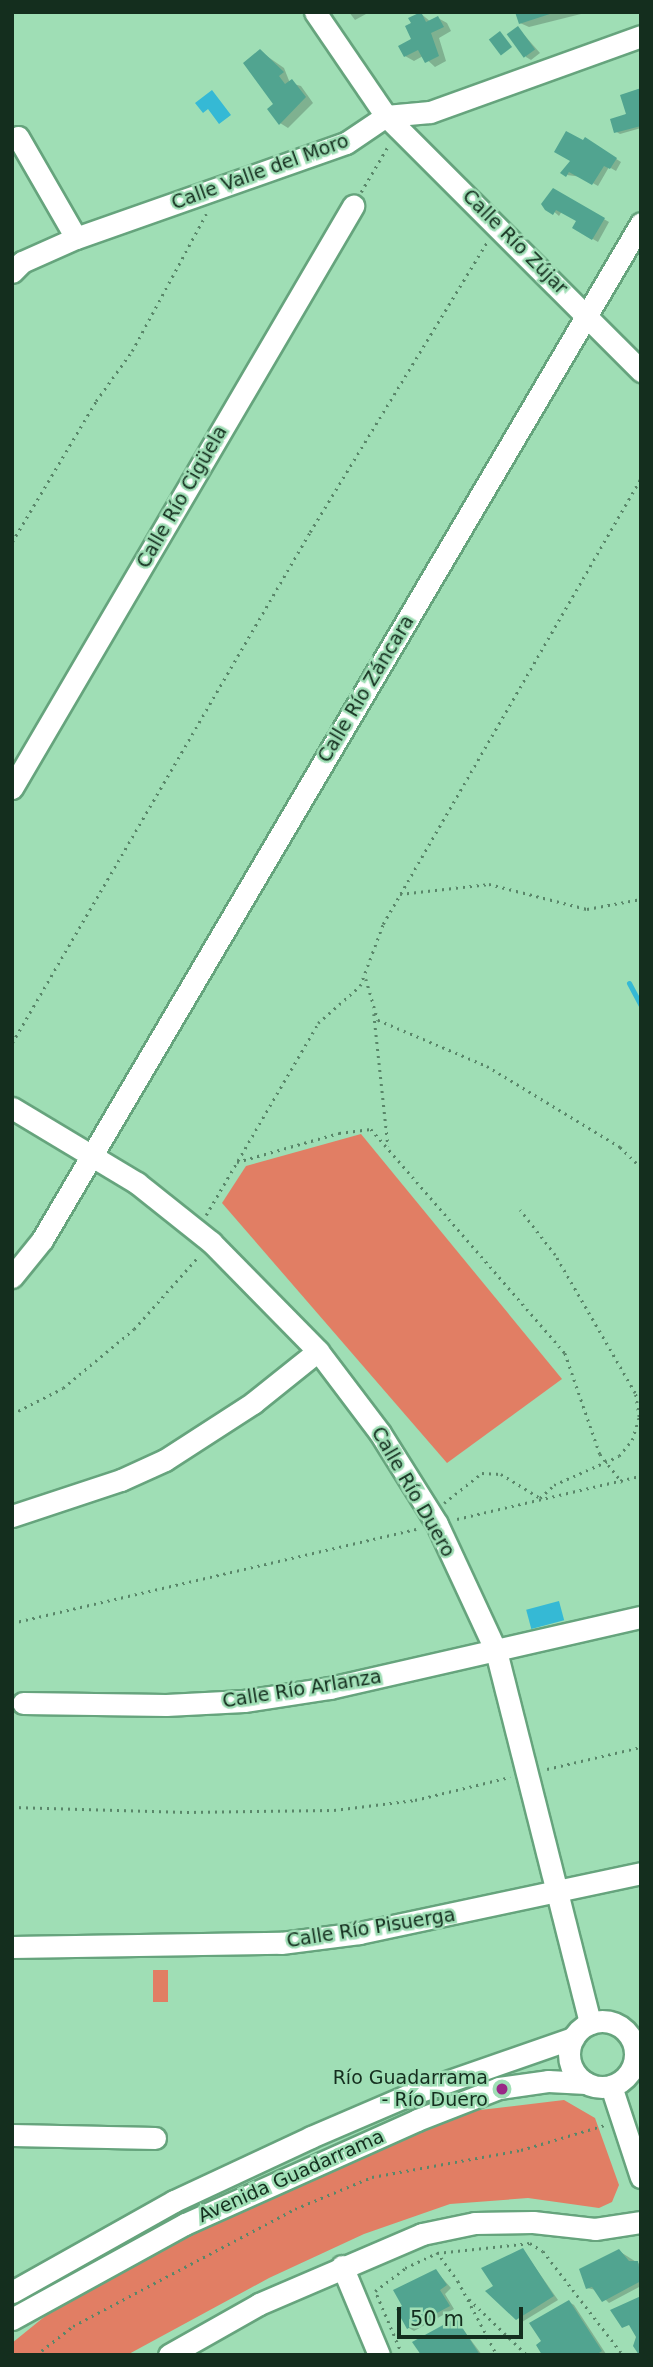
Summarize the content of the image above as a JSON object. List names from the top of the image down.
{
  "streets": {
    "street": [
      "Calle Valle del Moro",
      "Calle Río Zújar",
      "Calle Río Cigüela",
      "Calle Río Záncara",
      "Calle Río Duero",
      "Calle Río Arlanza",
      "Calle Río Pisuerga",
      "Avenida Guadarrama"
    ]
  },
  "crossings": [
    ["Calle Valle del Moro", "Calle Río Zújar"],
    ["Calle Río Zújar", "Calle Río Záncara"],
    ["Calle Río Záncara", "Calle Río Duero"],
    ["Calle Río Duero", "Calle Río Arlanza"],
    ["Calle Río Duero", "Calle Río Pisuerga"],
    ["Calle Río Duero", "Avenida Guadarrama"]
  ],
  "places": ["Río Guadarrama - Río Duero"],
  "scale_bar": "50 m"
}
